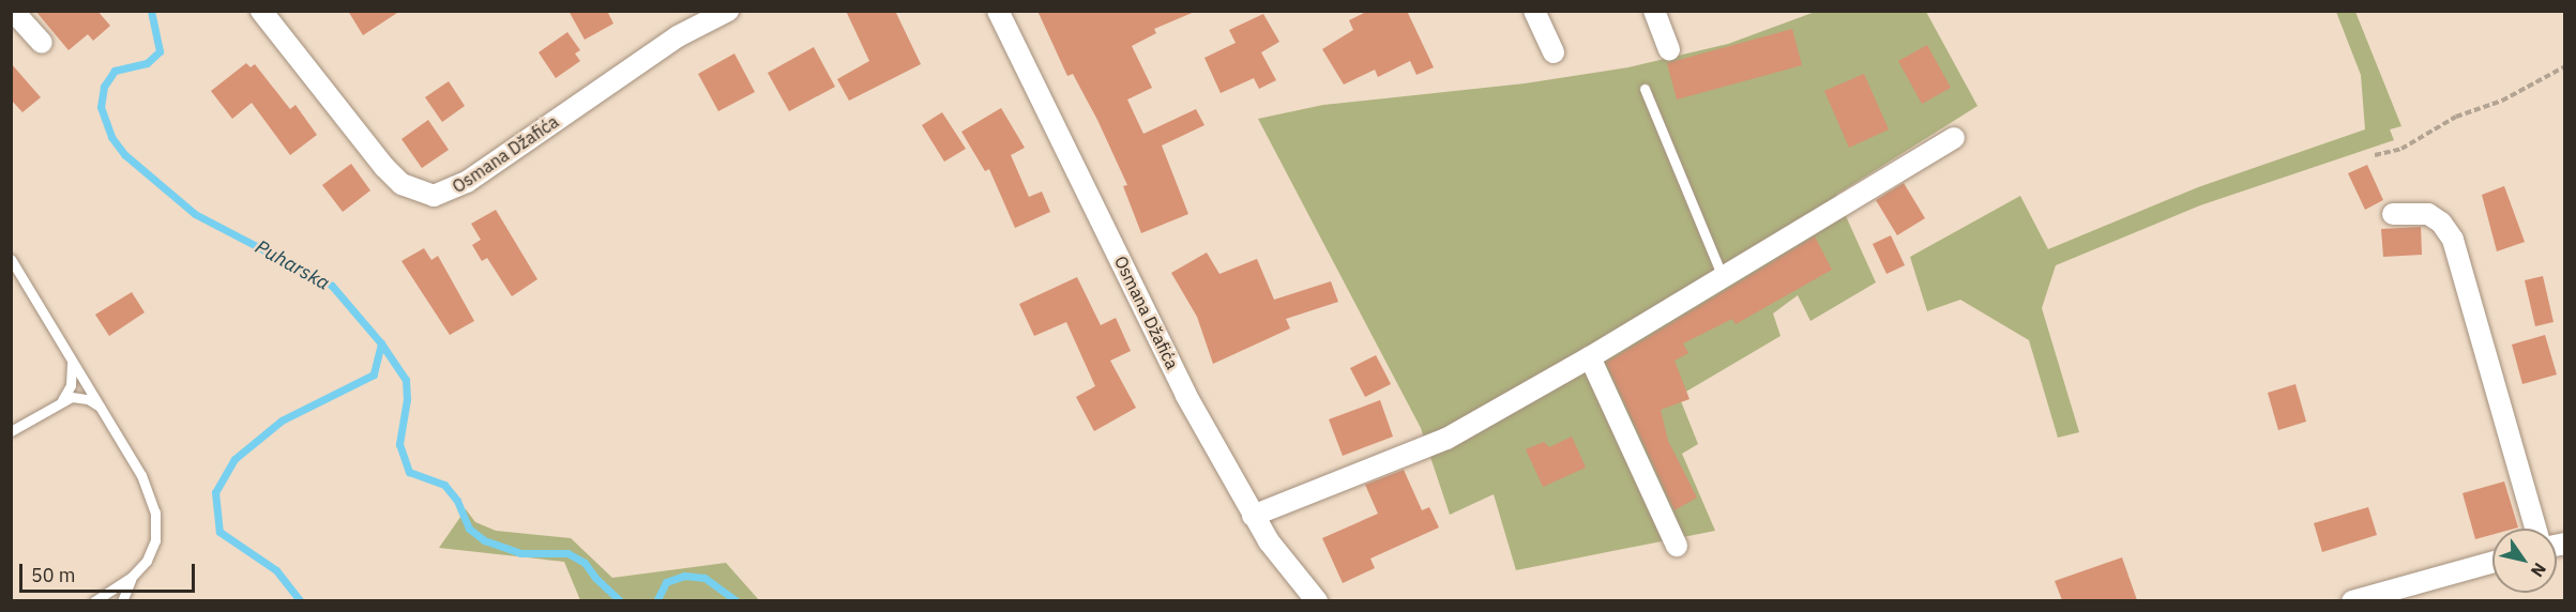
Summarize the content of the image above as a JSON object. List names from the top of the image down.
{
  "streets": {
    "street": ["Osmana Džafića"]
  },
  "water": ["Puharska"],
  "scale_bar": "50 m",
  "north": "bottom right"
}
